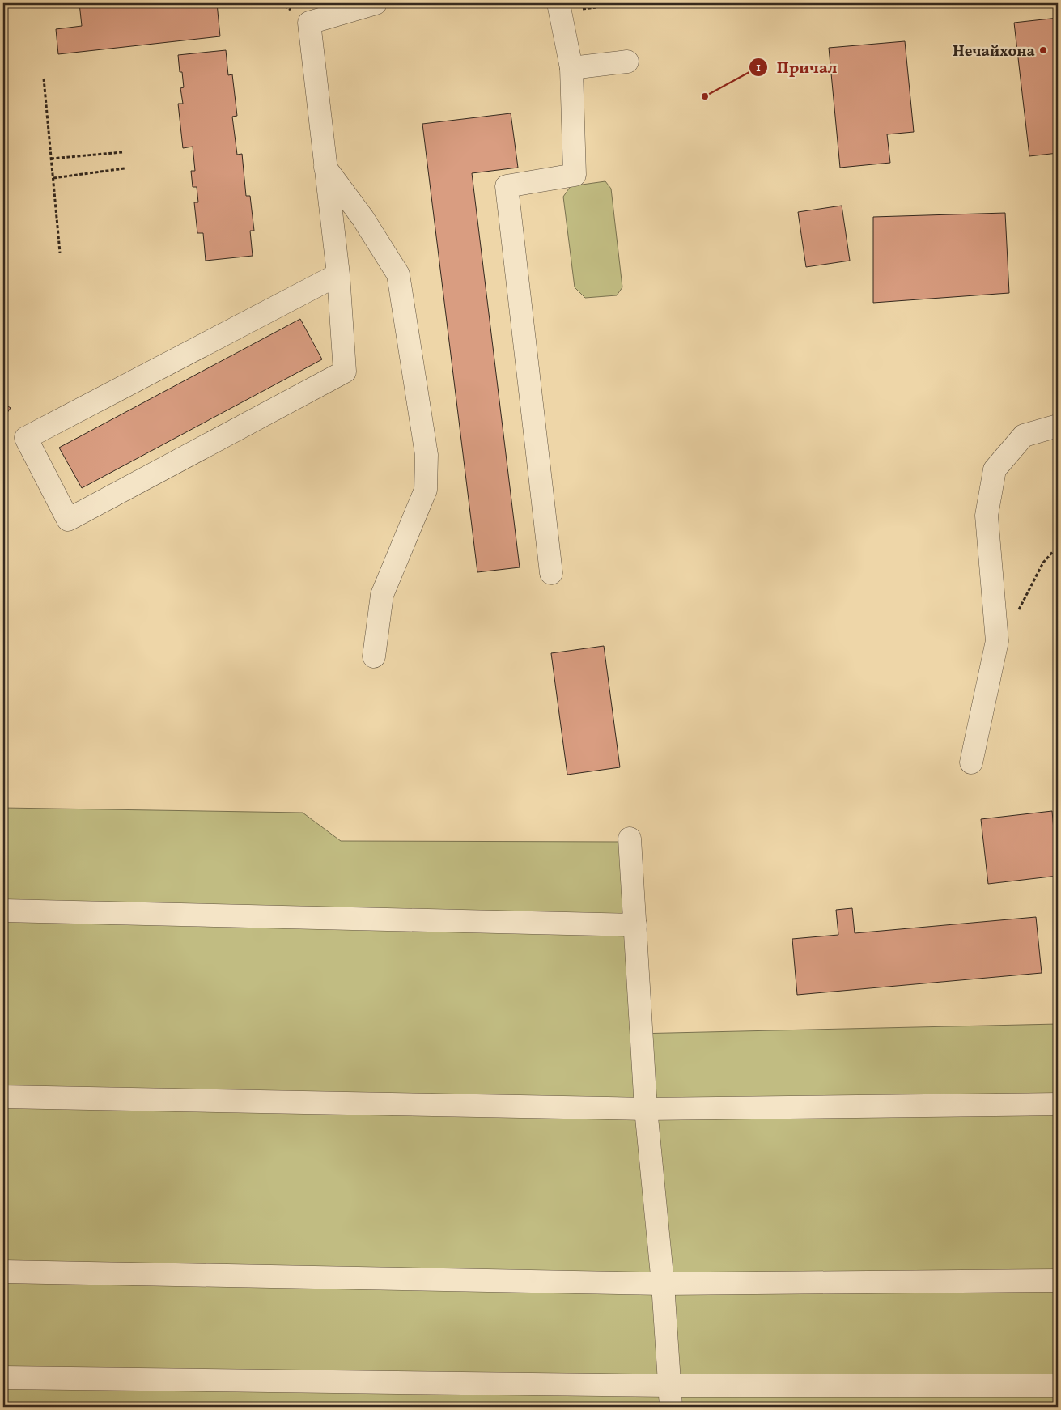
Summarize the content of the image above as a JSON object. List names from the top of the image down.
{
  "places": ["Нечайхона", "Причал"]
}
